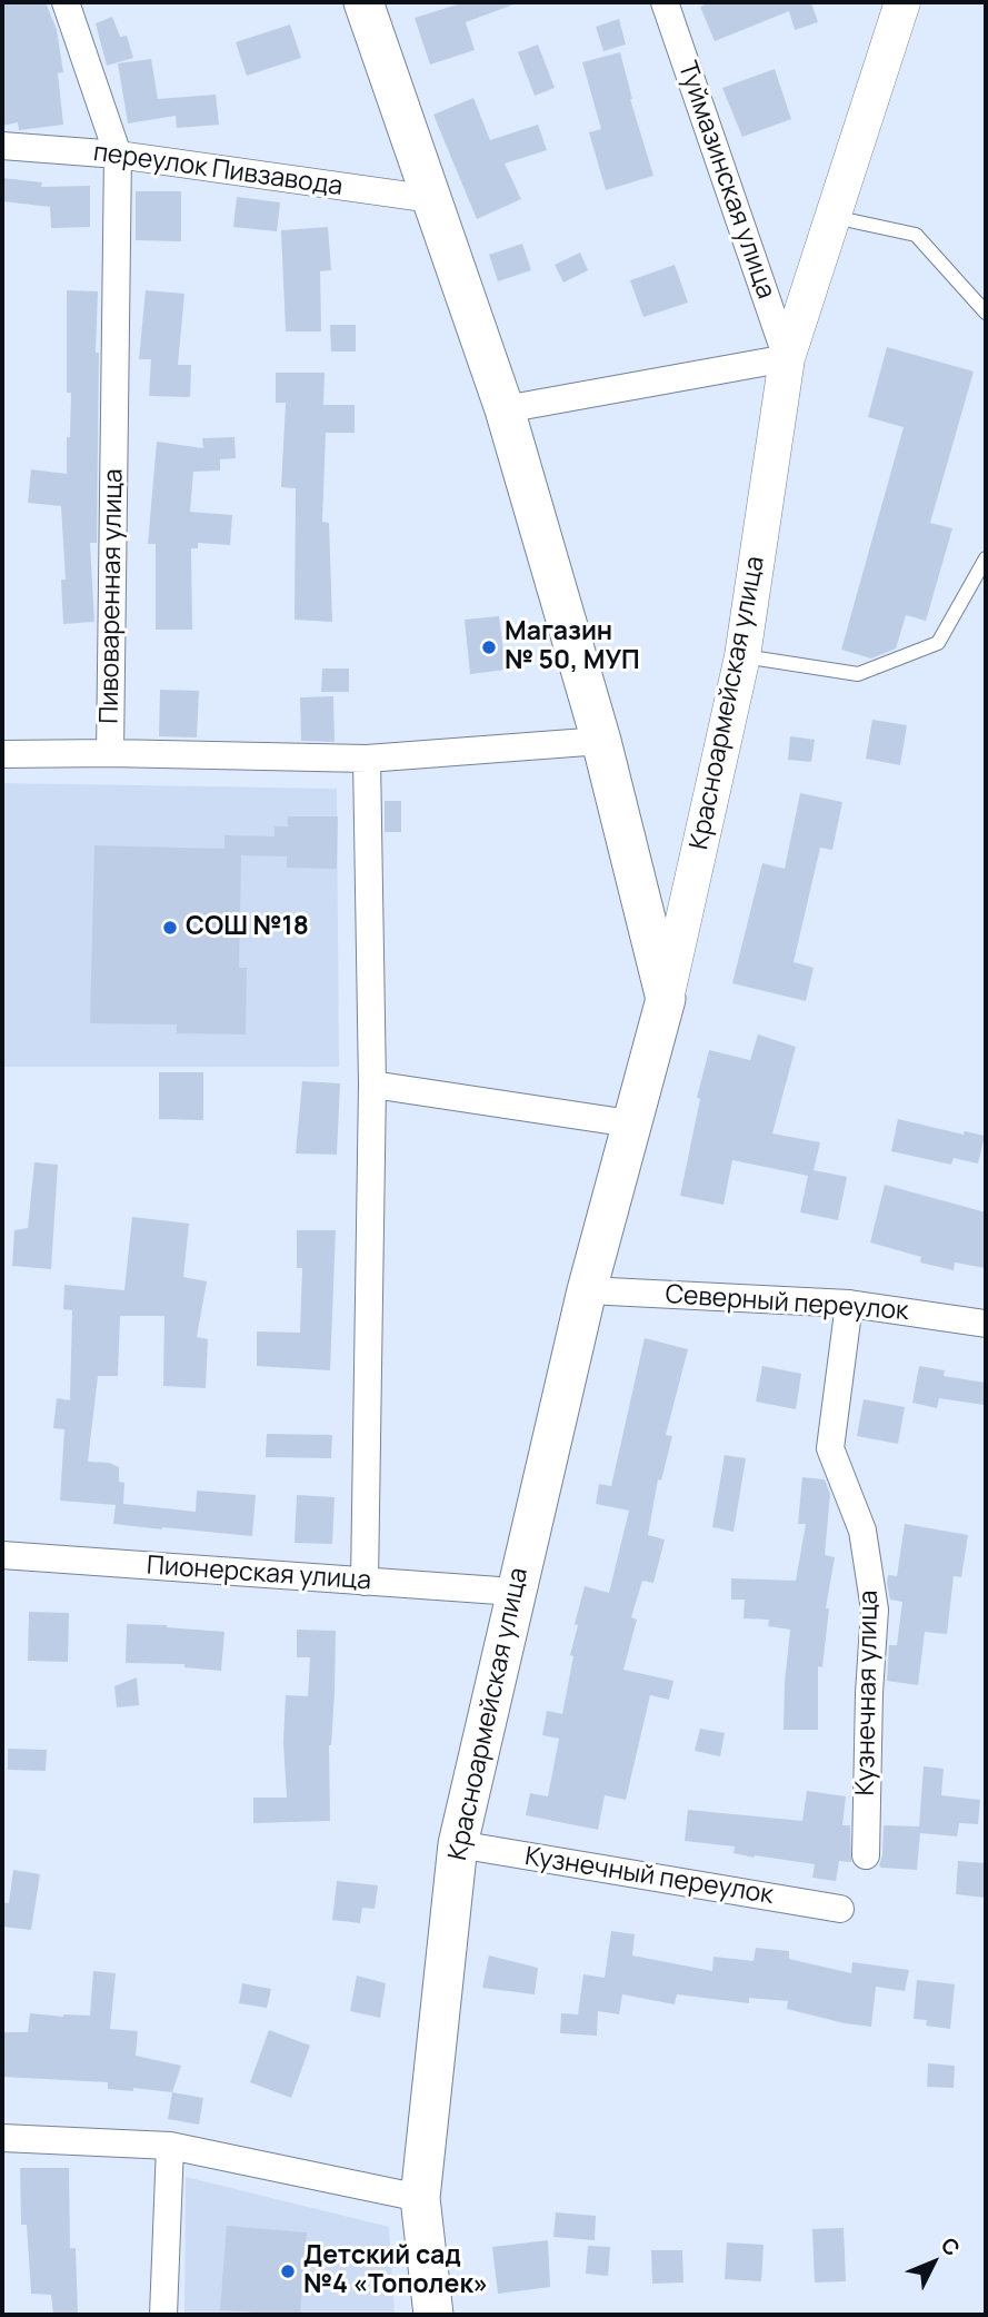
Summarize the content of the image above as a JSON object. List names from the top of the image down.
{
  "streets": {
    "main road": ["Красноармейская улица"],
    "street": [
      "переулок Пивзавода",
      "Туймазинская улица",
      "Пивоваренная улица",
      "Северный переулок",
      "Пионерская улица",
      "Кузнечная улица",
      "Кузнечный переулок"
    ]
  },
  "crossings": [
    ["переулок Пивзавода", "Пивоваренная улица"],
    ["переулок Пивзавода", "Красноармейская улица"],
    ["Туймазинская улица", "Красноармейская улица"],
    ["Пивоваренная улица", "Красноармейская улица"],
    ["Красноармейская улица", "Северный переулок"],
    ["Красноармейская улица", "Пионерская улица"],
    ["Красноармейская улица", "Кузнечный переулок"],
    ["Северный переулок", "Кузнечная улица"]
  ],
  "places": ["Магазин № 50, МУП", "СОШ №18", "Детский сад №4 «Тополек»"],
  "north": "top right"
}
